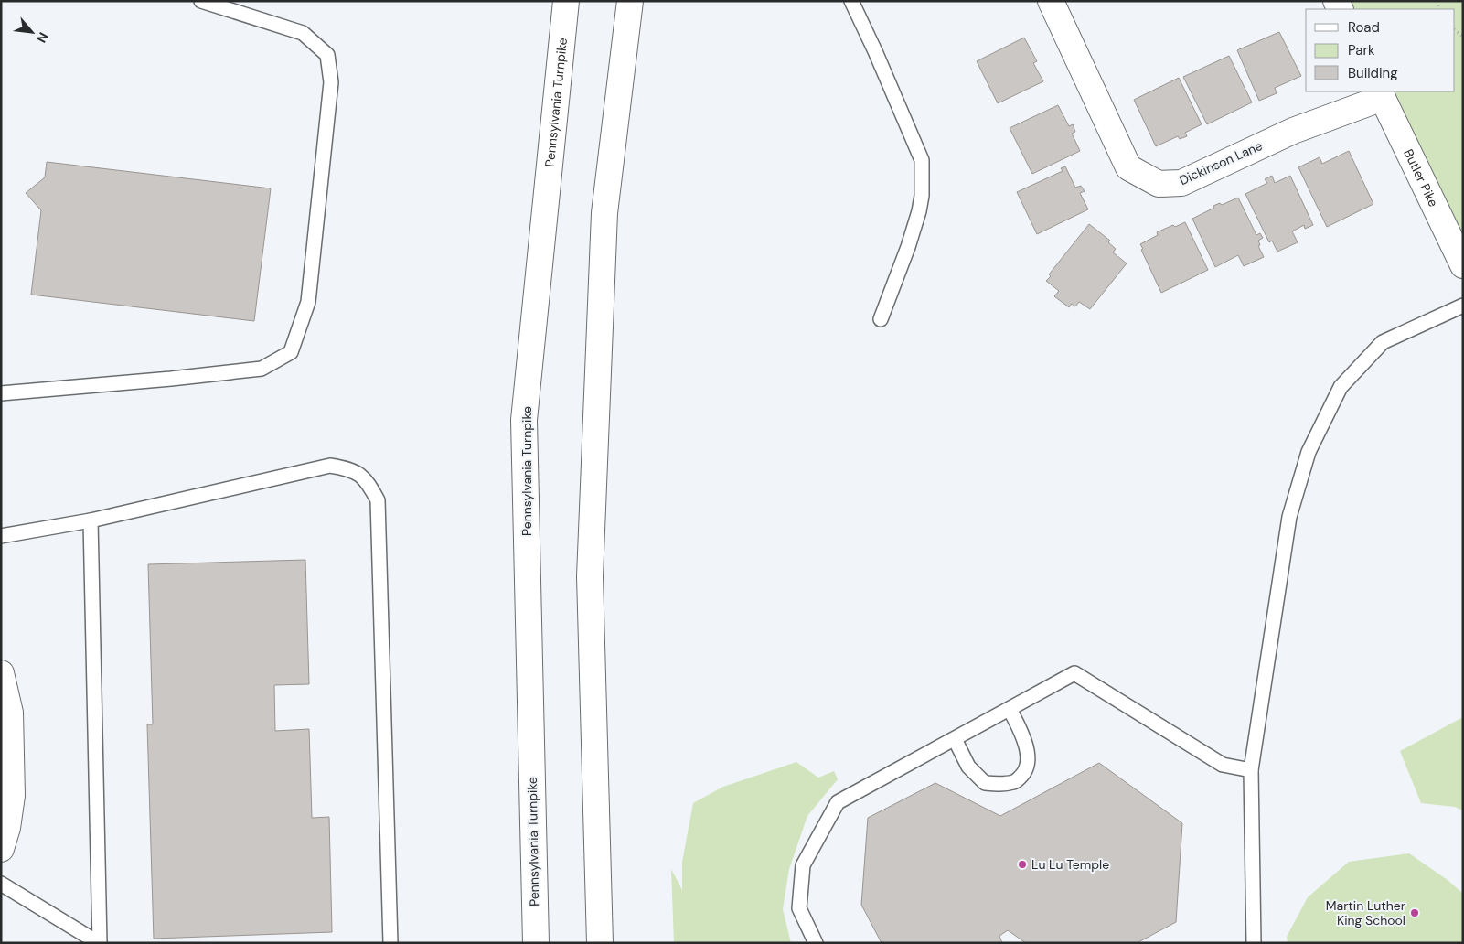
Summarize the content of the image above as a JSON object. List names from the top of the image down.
{
  "streets": {
    "main road": ["Pennsylvania Turnpike", "Dickinson Lane", "Butler Pike"]
  },
  "crossings": [
    ["Dickinson Lane", "Butler Pike"]
  ],
  "places": ["Lu Lu Temple", "Martin Luther King School"],
  "legend": ["Road", "Park", "Building"],
  "north": "bottom right"
}
